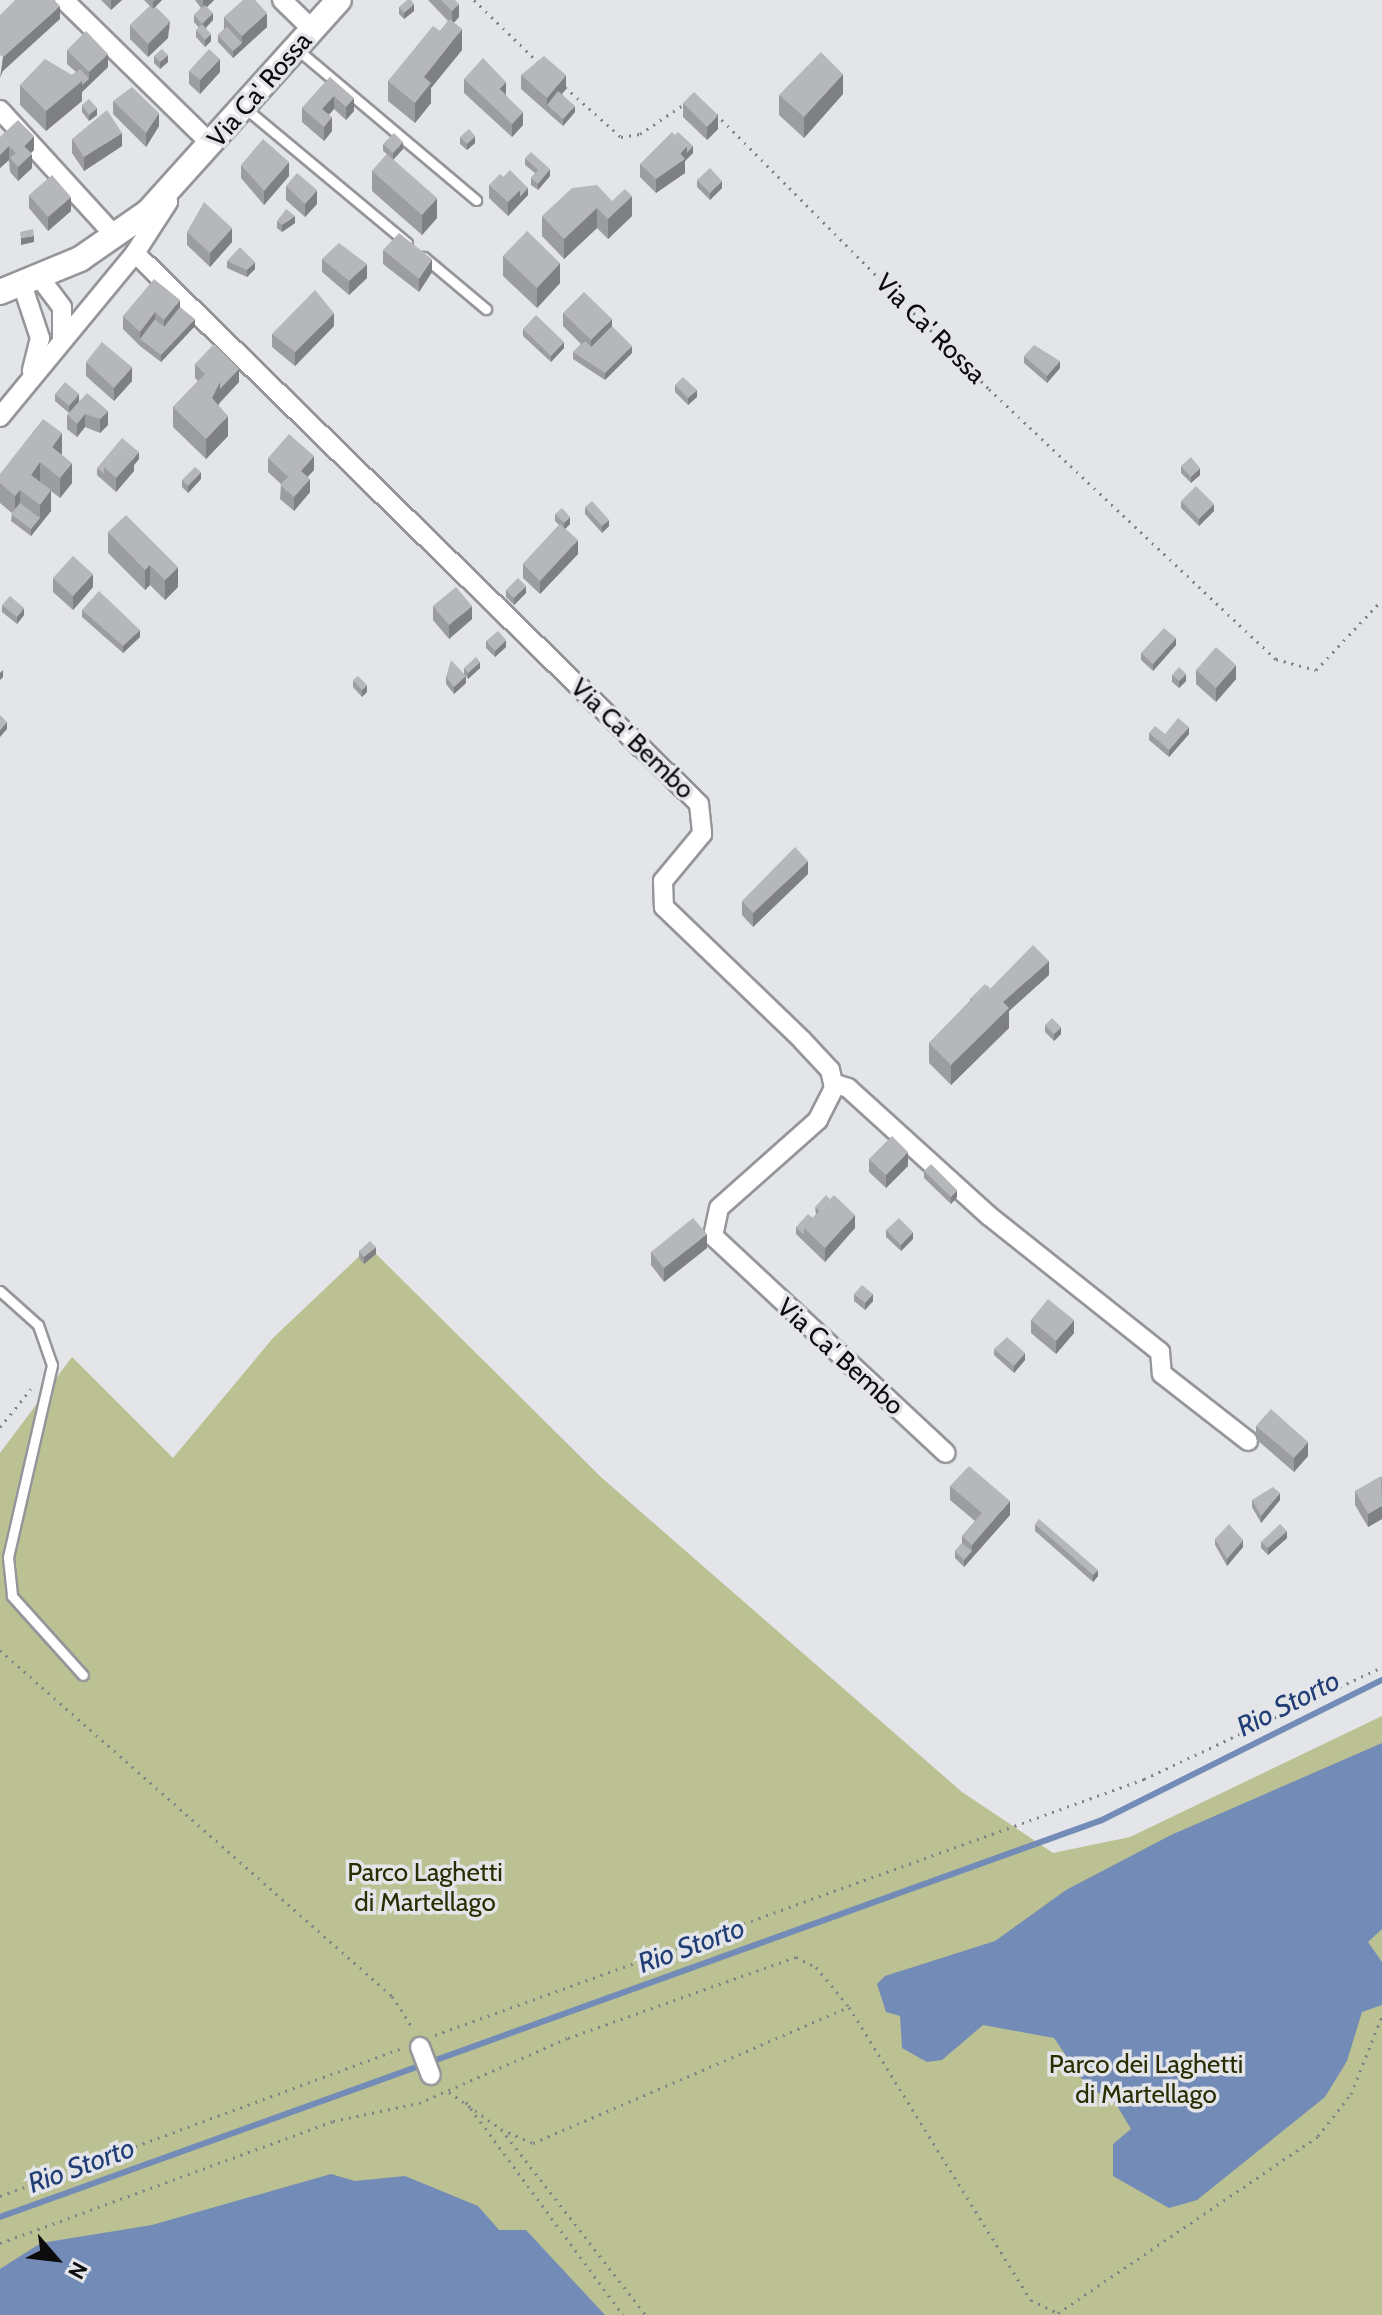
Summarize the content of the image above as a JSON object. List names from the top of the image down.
{
  "streets": {
    "street": ["Via Ca' Rossa", "Via Ca' Bembo"]
  },
  "water": ["Rio Storto"],
  "parks": ["Parco Laghetti di Martellago", "Parco dei Laghetti di Martellago"],
  "north": "bottom right"
}
